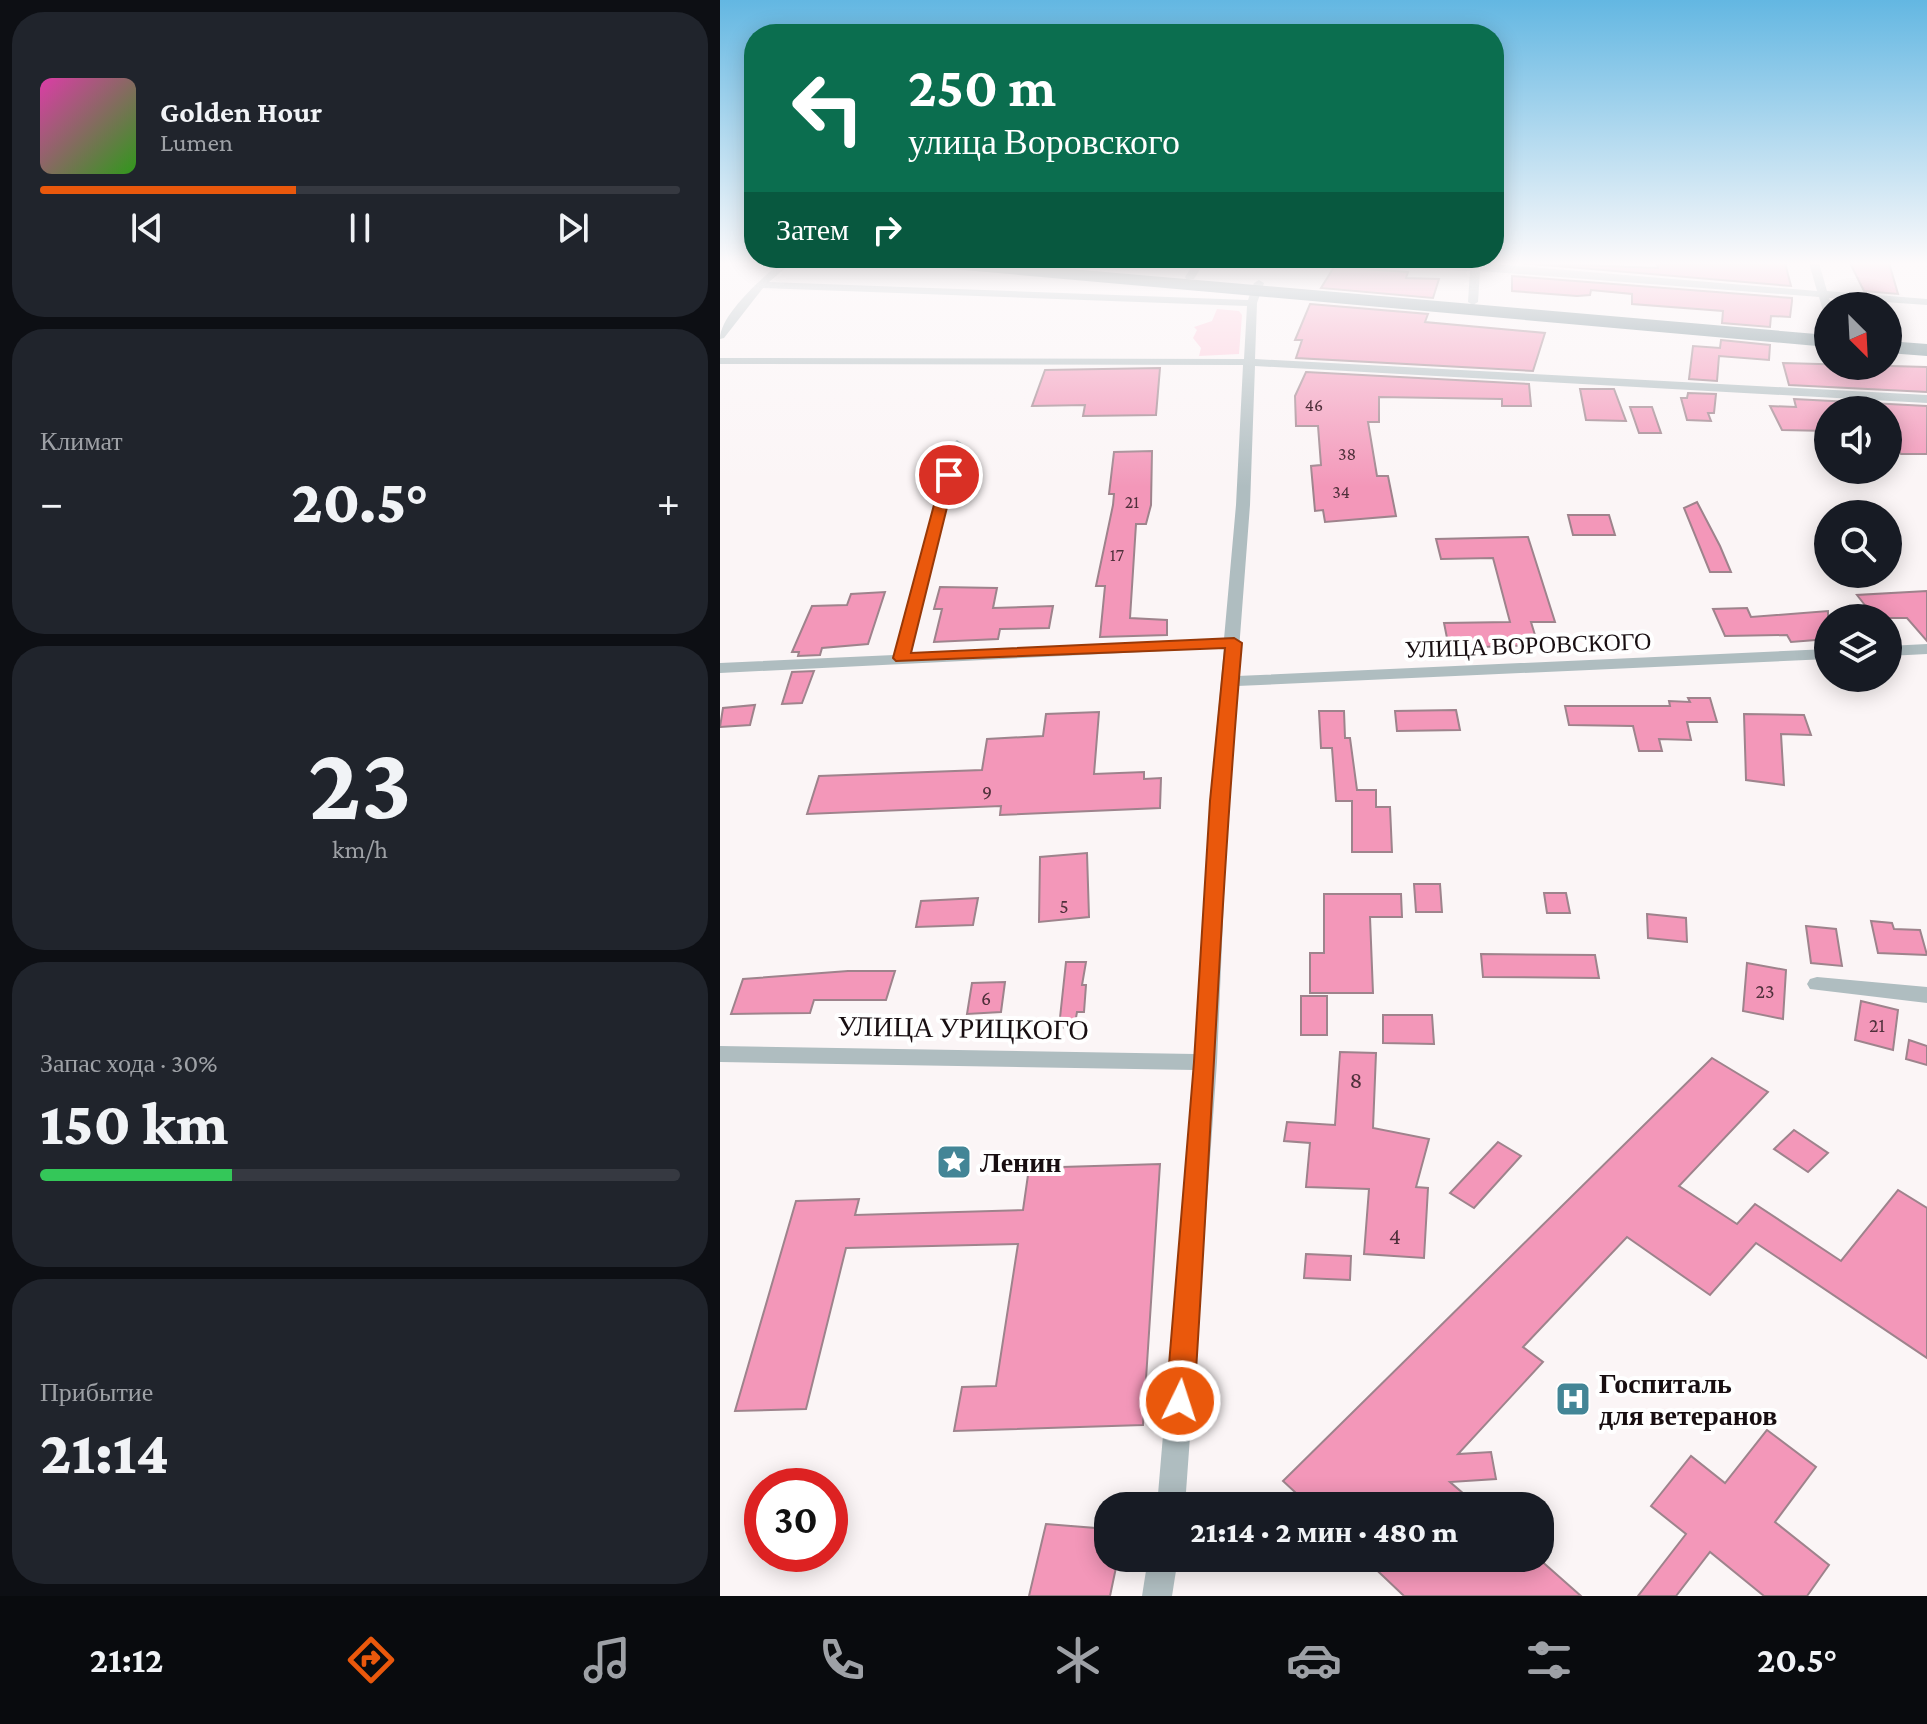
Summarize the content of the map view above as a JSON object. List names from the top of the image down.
{
  "streets": {
    "street": ["УЛИЦА ВОРОВСКОГО", "УЛИЦА УРИЦКОГО"]
  },
  "places": {
    "place": ["Ленин"],
    "hospital": ["Госпиталь для ветеранов"]
  },
  "house_numbers": [
    "46",
    "38",
    "34",
    "21",
    "17",
    "9",
    "5",
    "23",
    "6",
    "21",
    "8",
    "4"
  ],
  "north": "bottom right",
  "page": {
    "turn": ["250 m", "улица Воровского"],
    "song": ["Golden Hour", "Lumen"],
    "then": "Затем",
    "tile": [
      "Климат",
      ["23", "km/h"],
      ["Запас хода · 30%", "150 km"],
      ["Прибытие", "21:14"]
    ],
    "heat": ["−", "20.5°", "+"],
    "limit": "30",
    "trip": "21:14 · 2 мин · 480 m",
    "tabs": ["21:12", "20.5°"]
  }
}
